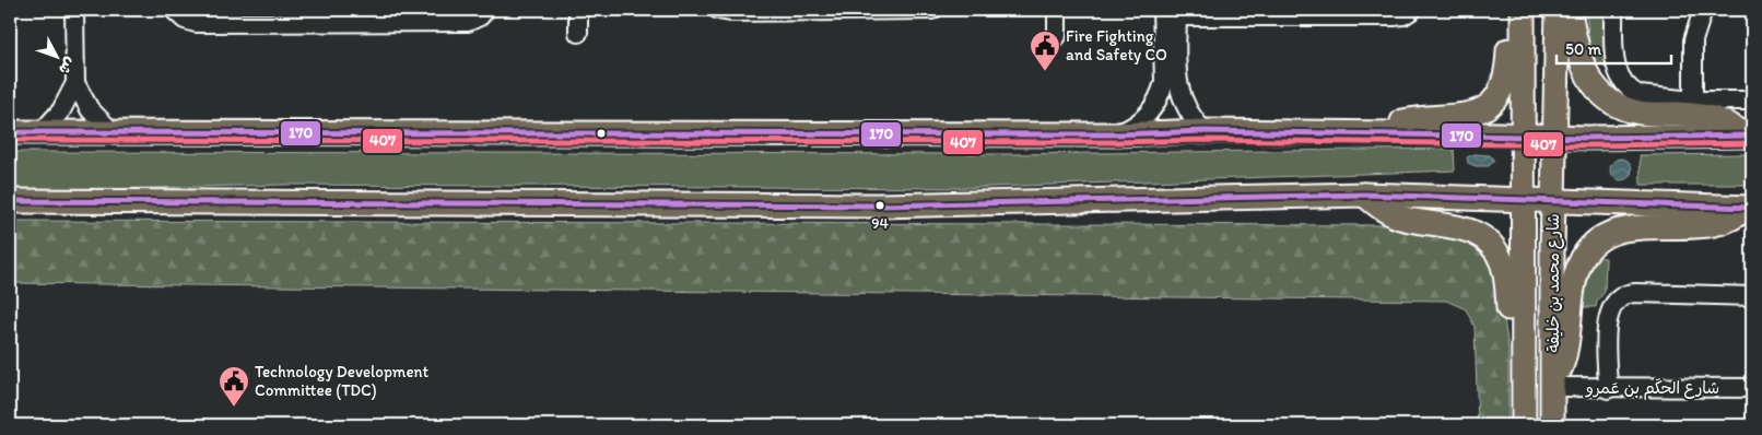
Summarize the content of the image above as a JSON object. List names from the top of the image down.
{
  "streets": {
    "main road": ["شارع محمد بن خليفة"],
    "street": ["شارع الحكَم بن عَمرو"]
  },
  "crossings": [
    ["شارع محمد بن خليفة", "شارع الحكَم بن عَمرو"]
  ],
  "places": {
    "public building": ["Fire Fighting and Safety CO", "Technology Development Committee (TDC)"],
    "other": ["94"]
  },
  "lines": ["transit line 170", "transit line 407"],
  "scale_bar": "50 m",
  "north": "bottom right"
}
